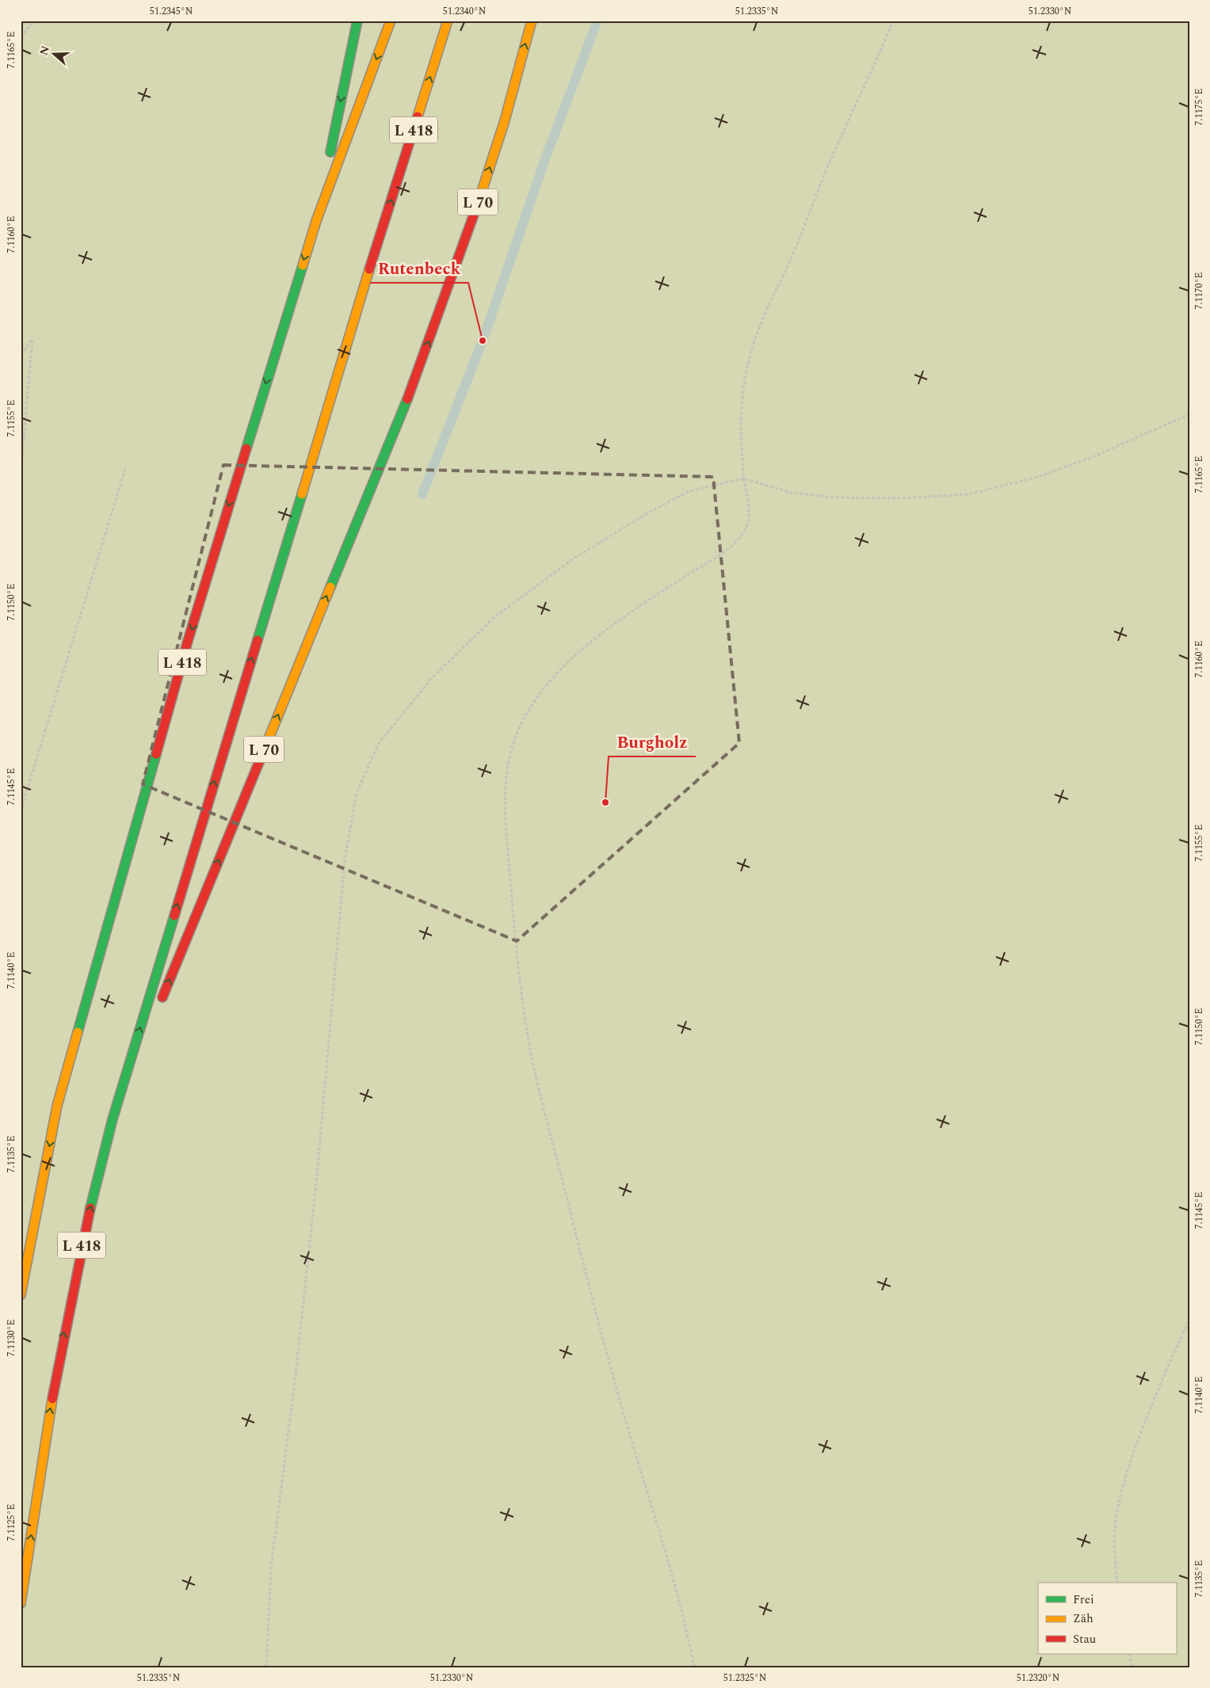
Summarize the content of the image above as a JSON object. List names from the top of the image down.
{
  "streets": {
    "highway": ["L 418", "L 70"]
  },
  "places": ["Rutenbeck", "Burgholz"],
  "legend": ["Frei", "Zäh", "Stau"],
  "north": "left",
  "coordinates": [
    "51.2345°N",
    "51.2340°N",
    "51.2335°N",
    "51.2330°N",
    "7.1165°E",
    "7.1175°E",
    "7.1160°E",
    "7.1170°E",
    "7.1155°E",
    "7.1150°E",
    "7.1145°E",
    "7.1140°E",
    "7.1135°E",
    "7.1130°E",
    "7.1125°E",
    "51.2325°N",
    "51.2320°N"
  ]
}
